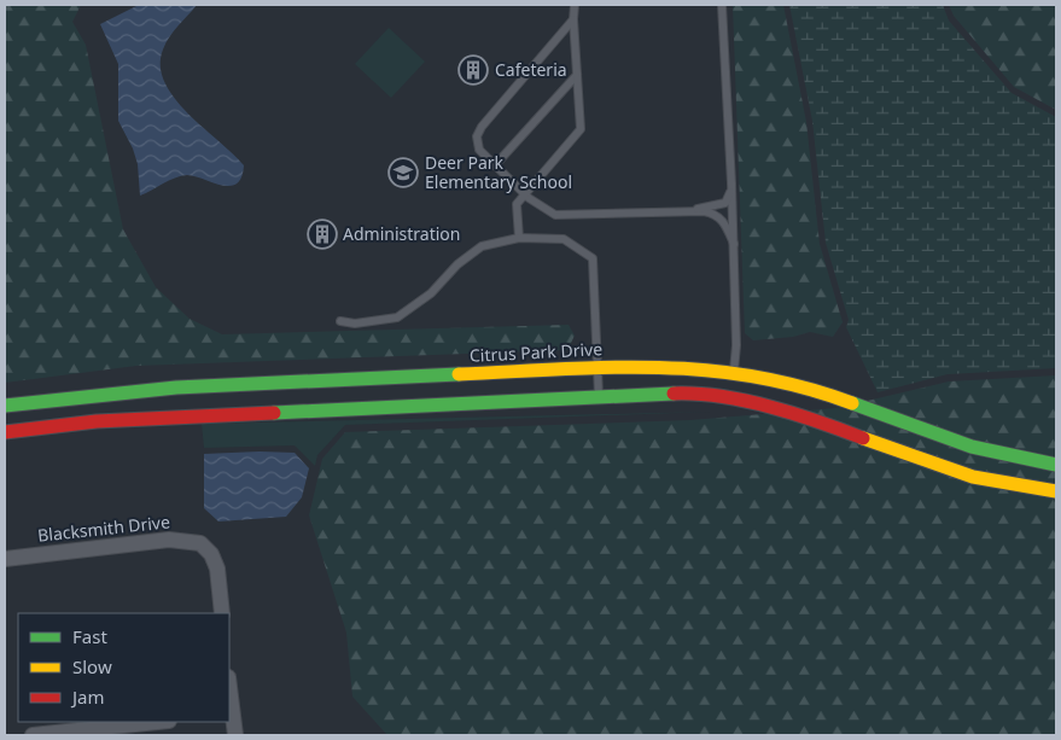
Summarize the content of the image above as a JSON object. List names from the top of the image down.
{
  "streets": {
    "street": ["Citrus Park Drive", "Blacksmith Drive"]
  },
  "places": {
    "building": ["Cafeteria", "Administration"],
    "school or university": ["Deer Park Elementary School"]
  },
  "legend": ["Fast", "Slow", "Jam"]
}
